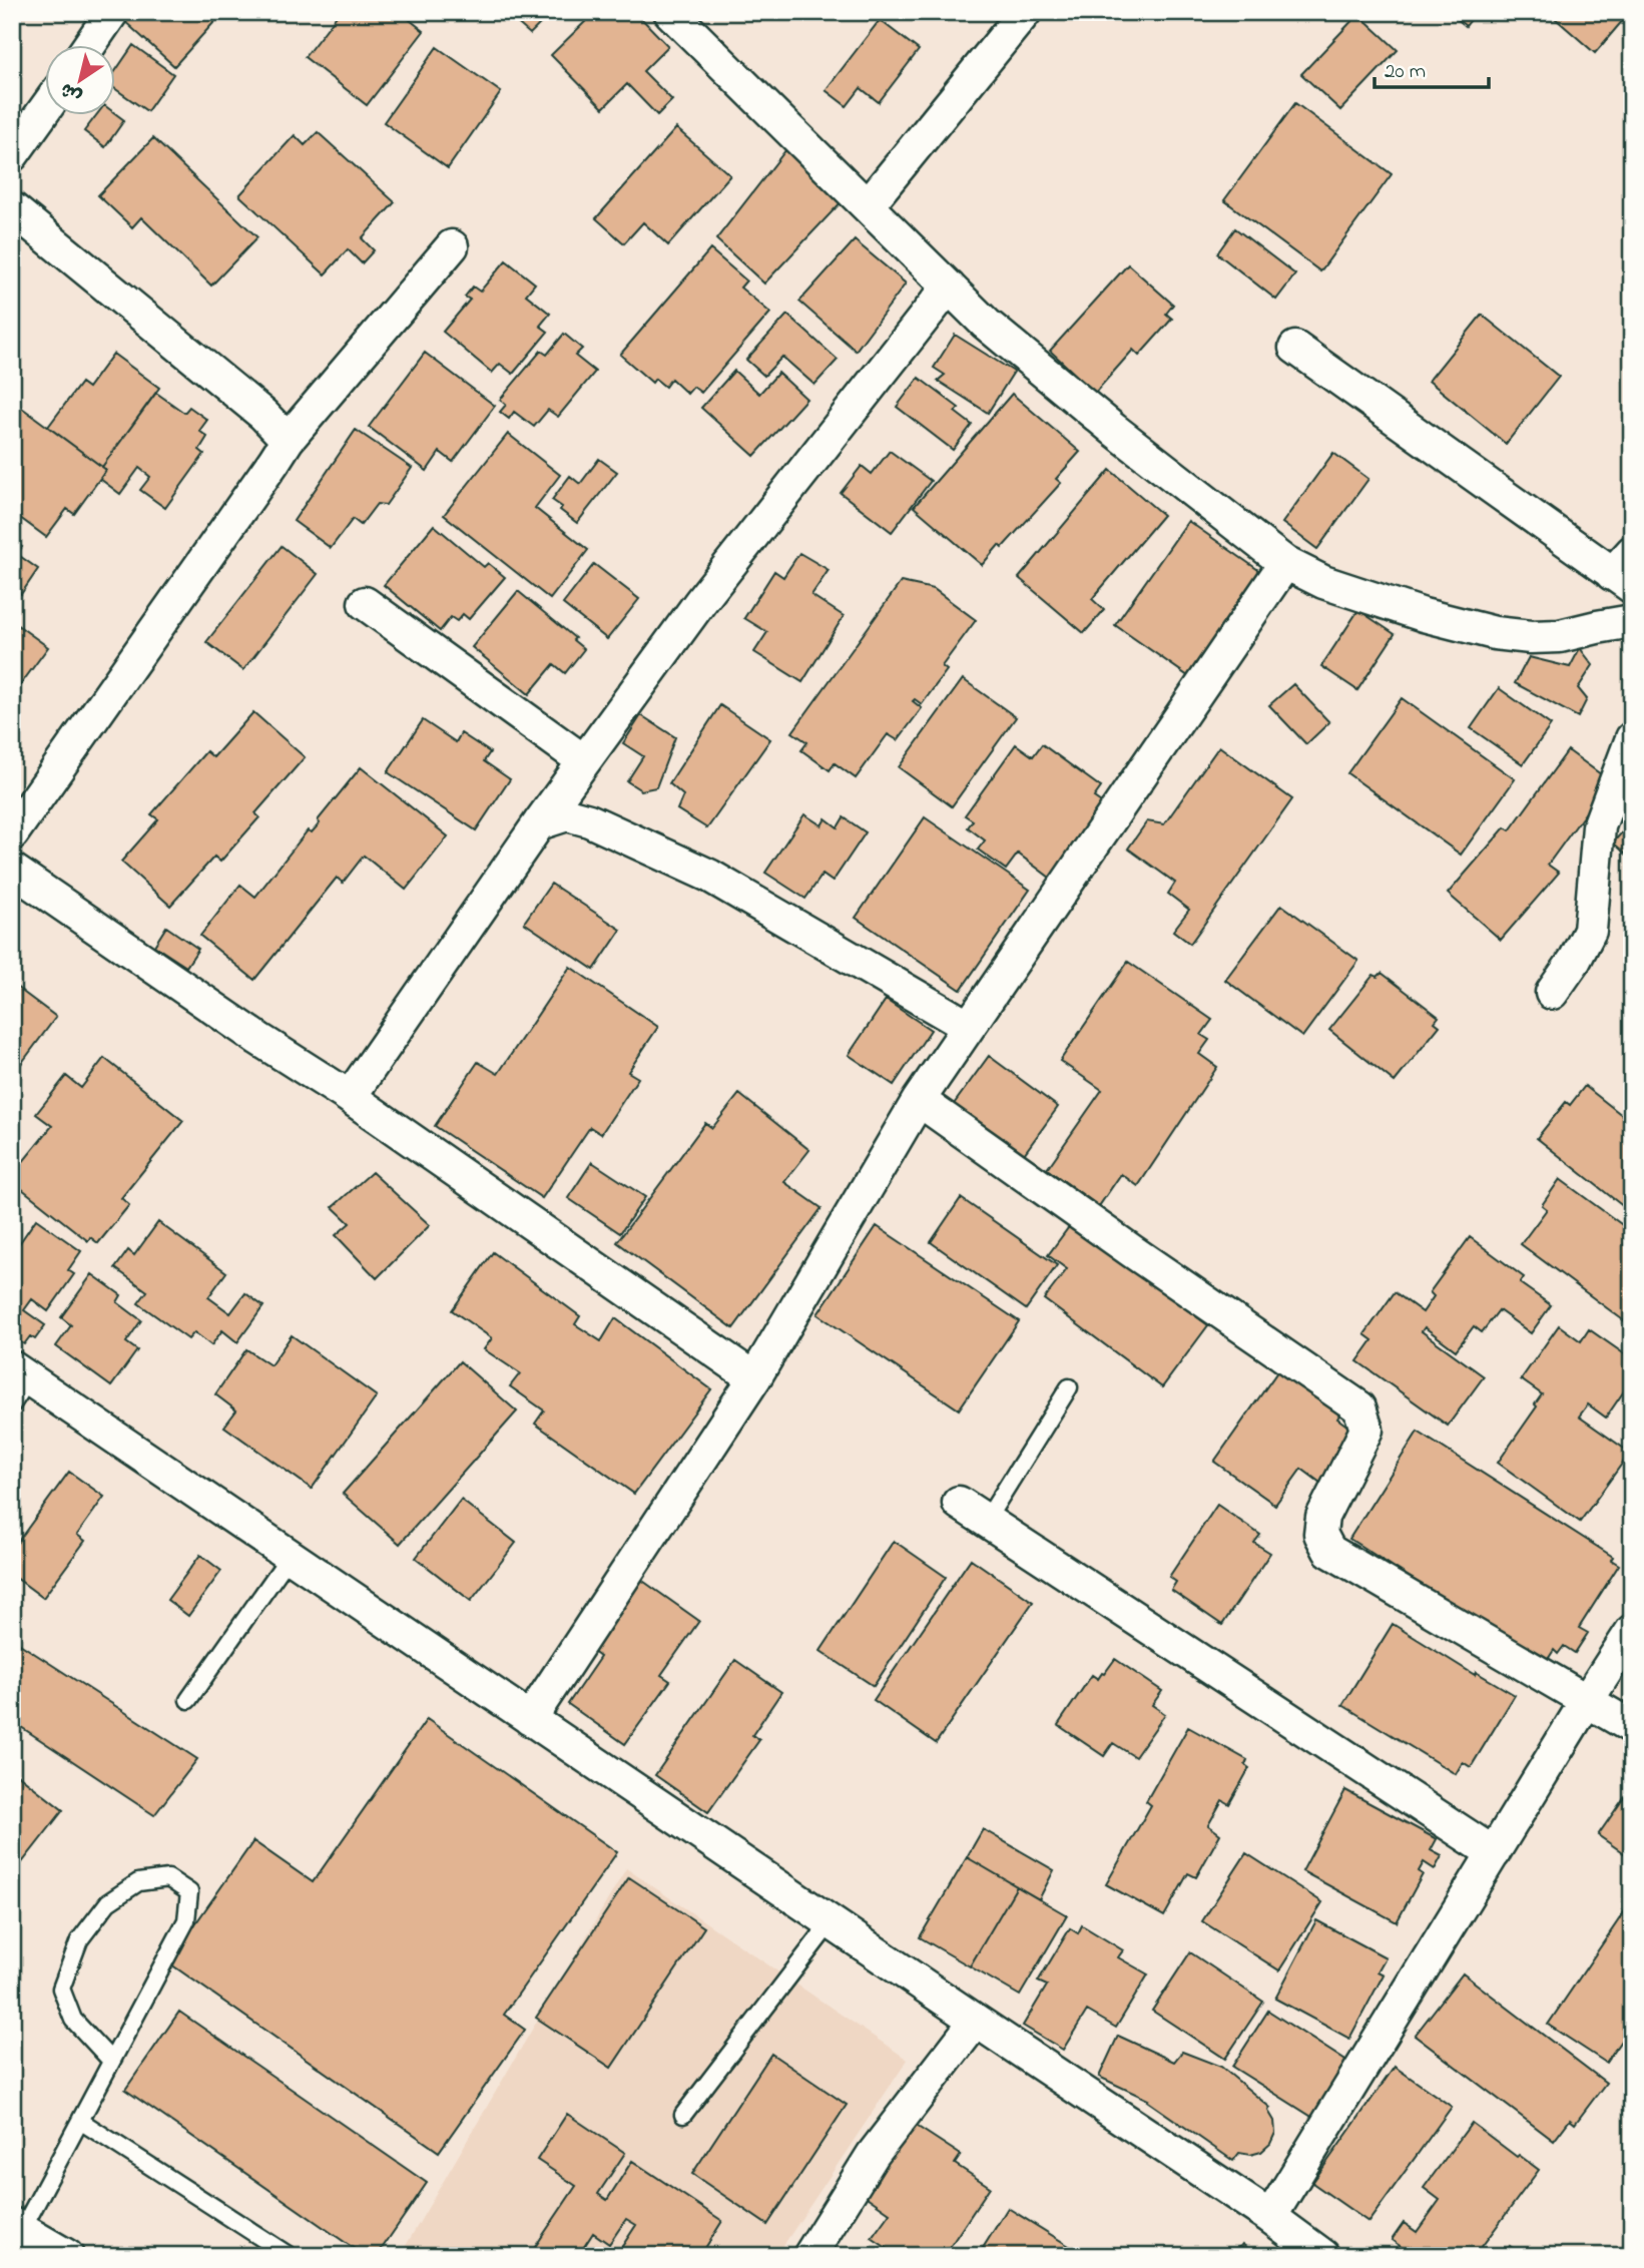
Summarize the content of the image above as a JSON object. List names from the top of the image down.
{
  "scale_bar": "20 m",
  "north": "bottom left"
}
